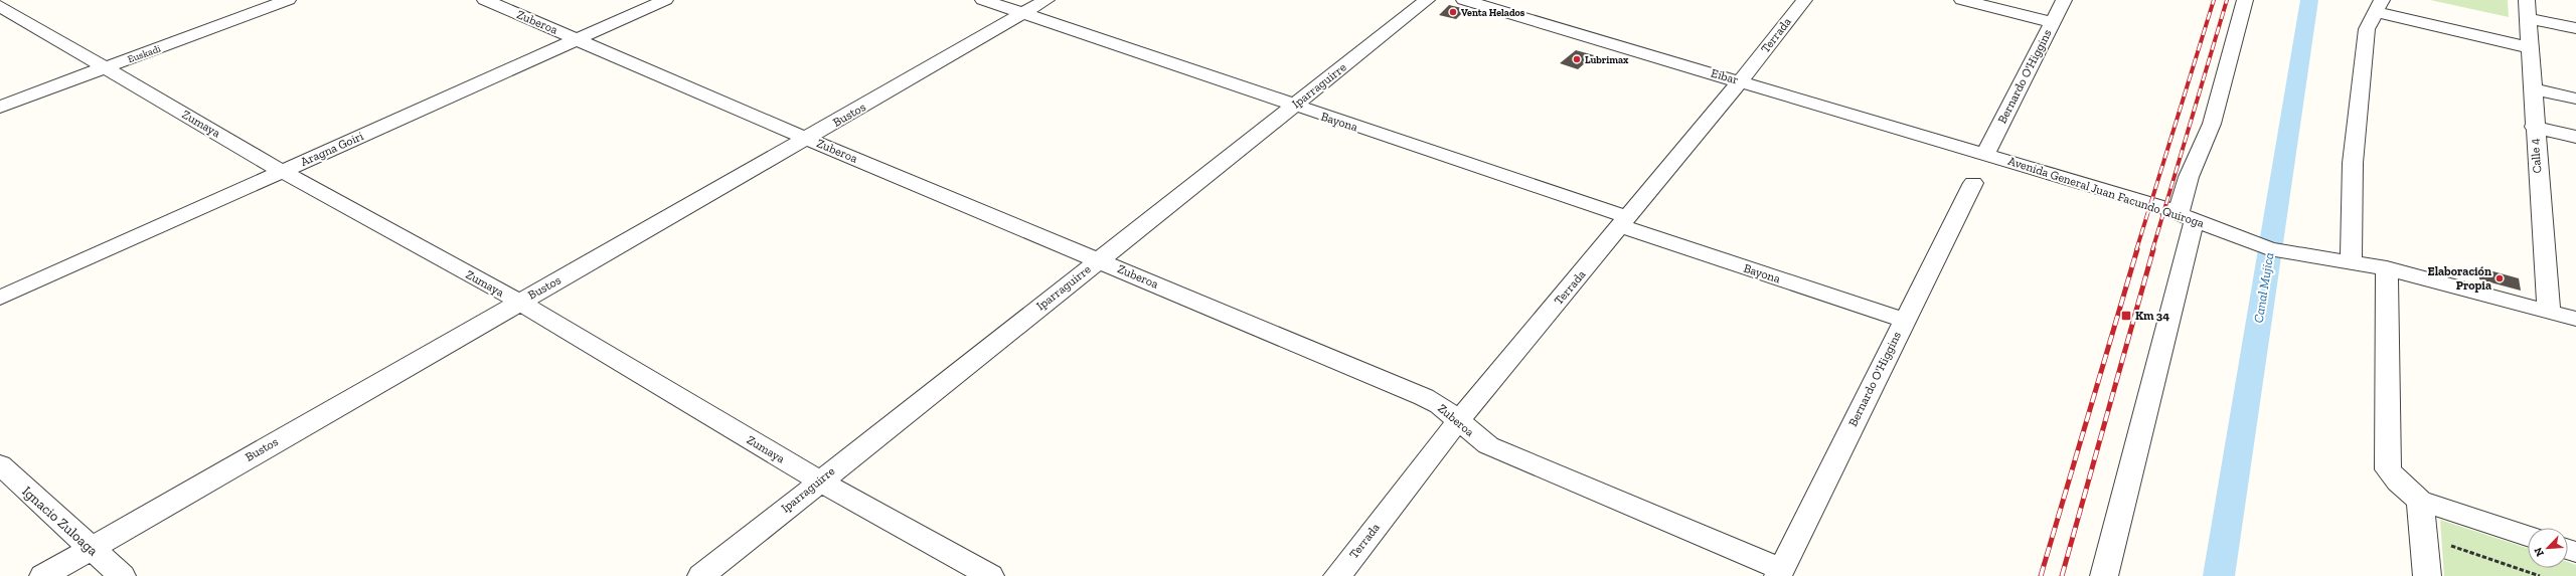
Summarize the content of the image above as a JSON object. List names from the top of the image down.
{
  "streets": {
    "street": [
      "Zuberoa",
      "Terrada",
      "Euskadi",
      "Eibar",
      "Bernardo O'Higgins",
      "Iparraguirre",
      "Bustos",
      "Bayona",
      "Zumaya",
      "Aragna Goiri",
      "Calle 4",
      "Avenida General Juan Facundo Quiroga",
      "Ignacio Zuloaga"
    ]
  },
  "crossings": [
    ["Zuberoa", "Terrada"],
    ["Zuberoa", "Bernardo O'Higgins"],
    ["Zuberoa", "Iparraguirre"],
    ["Zuberoa", "Bustos"],
    ["Zuberoa", "Aragna Goiri"],
    ["Terrada", "Eibar"],
    ["Terrada", "Bayona"],
    ["Euskadi", "Zumaya"],
    ["Eibar", "Bernardo O'Higgins"],
    ["Eibar", "Avenida General Juan Facundo Quiroga"],
    ["Bernardo O'Higgins", "Bayona"],
    ["Bernardo O'Higgins", "Avenida General Juan Facundo Quiroga"],
    ["Iparraguirre", "Bayona"],
    ["Iparraguirre", "Zumaya"],
    ["Bustos", "Bayona"],
    ["Bustos", "Zumaya"],
    ["Bustos", "Ignacio Zuloaga"],
    ["Zumaya", "Aragna Goiri"],
    ["Calle 4", "Avenida General Juan Facundo Quiroga"]
  ],
  "water": ["Canal Mujica"],
  "places": {
    "other": ["Venta Helados", "Lubrimax", "Elaboración Propia"],
    "transit": ["Km 34"]
  },
  "north": "bottom left"
}
